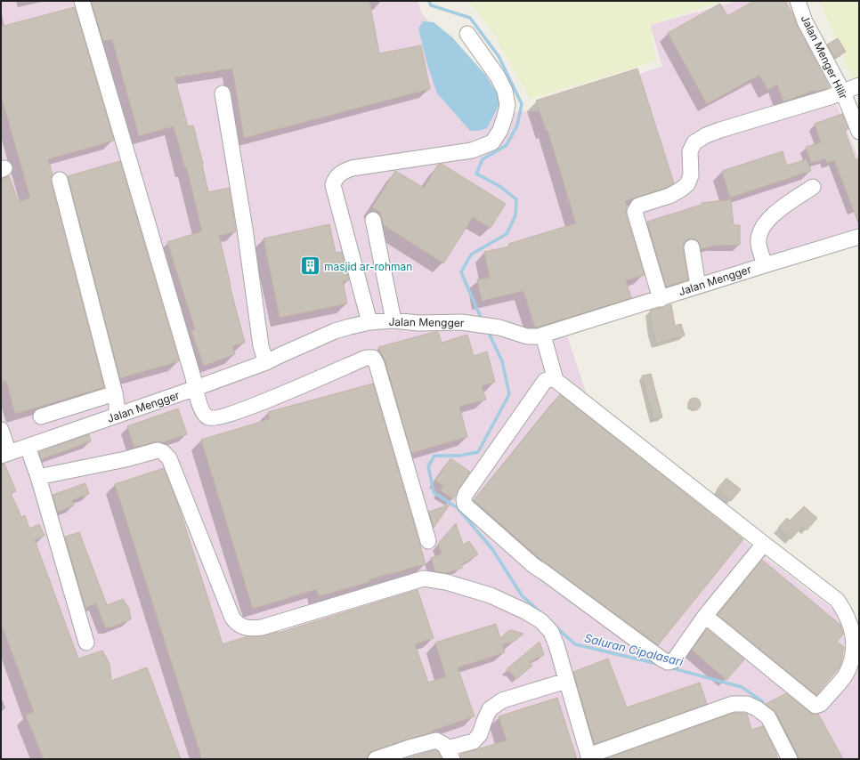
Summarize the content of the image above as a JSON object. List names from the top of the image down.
{
  "streets": {
    "street": ["Jalan Menger Hilir", "Jalan Mengger"]
  },
  "water": ["Saluran Cipalasari"],
  "places": {
    "building": ["masjid ar-rohman"]
  }
}
